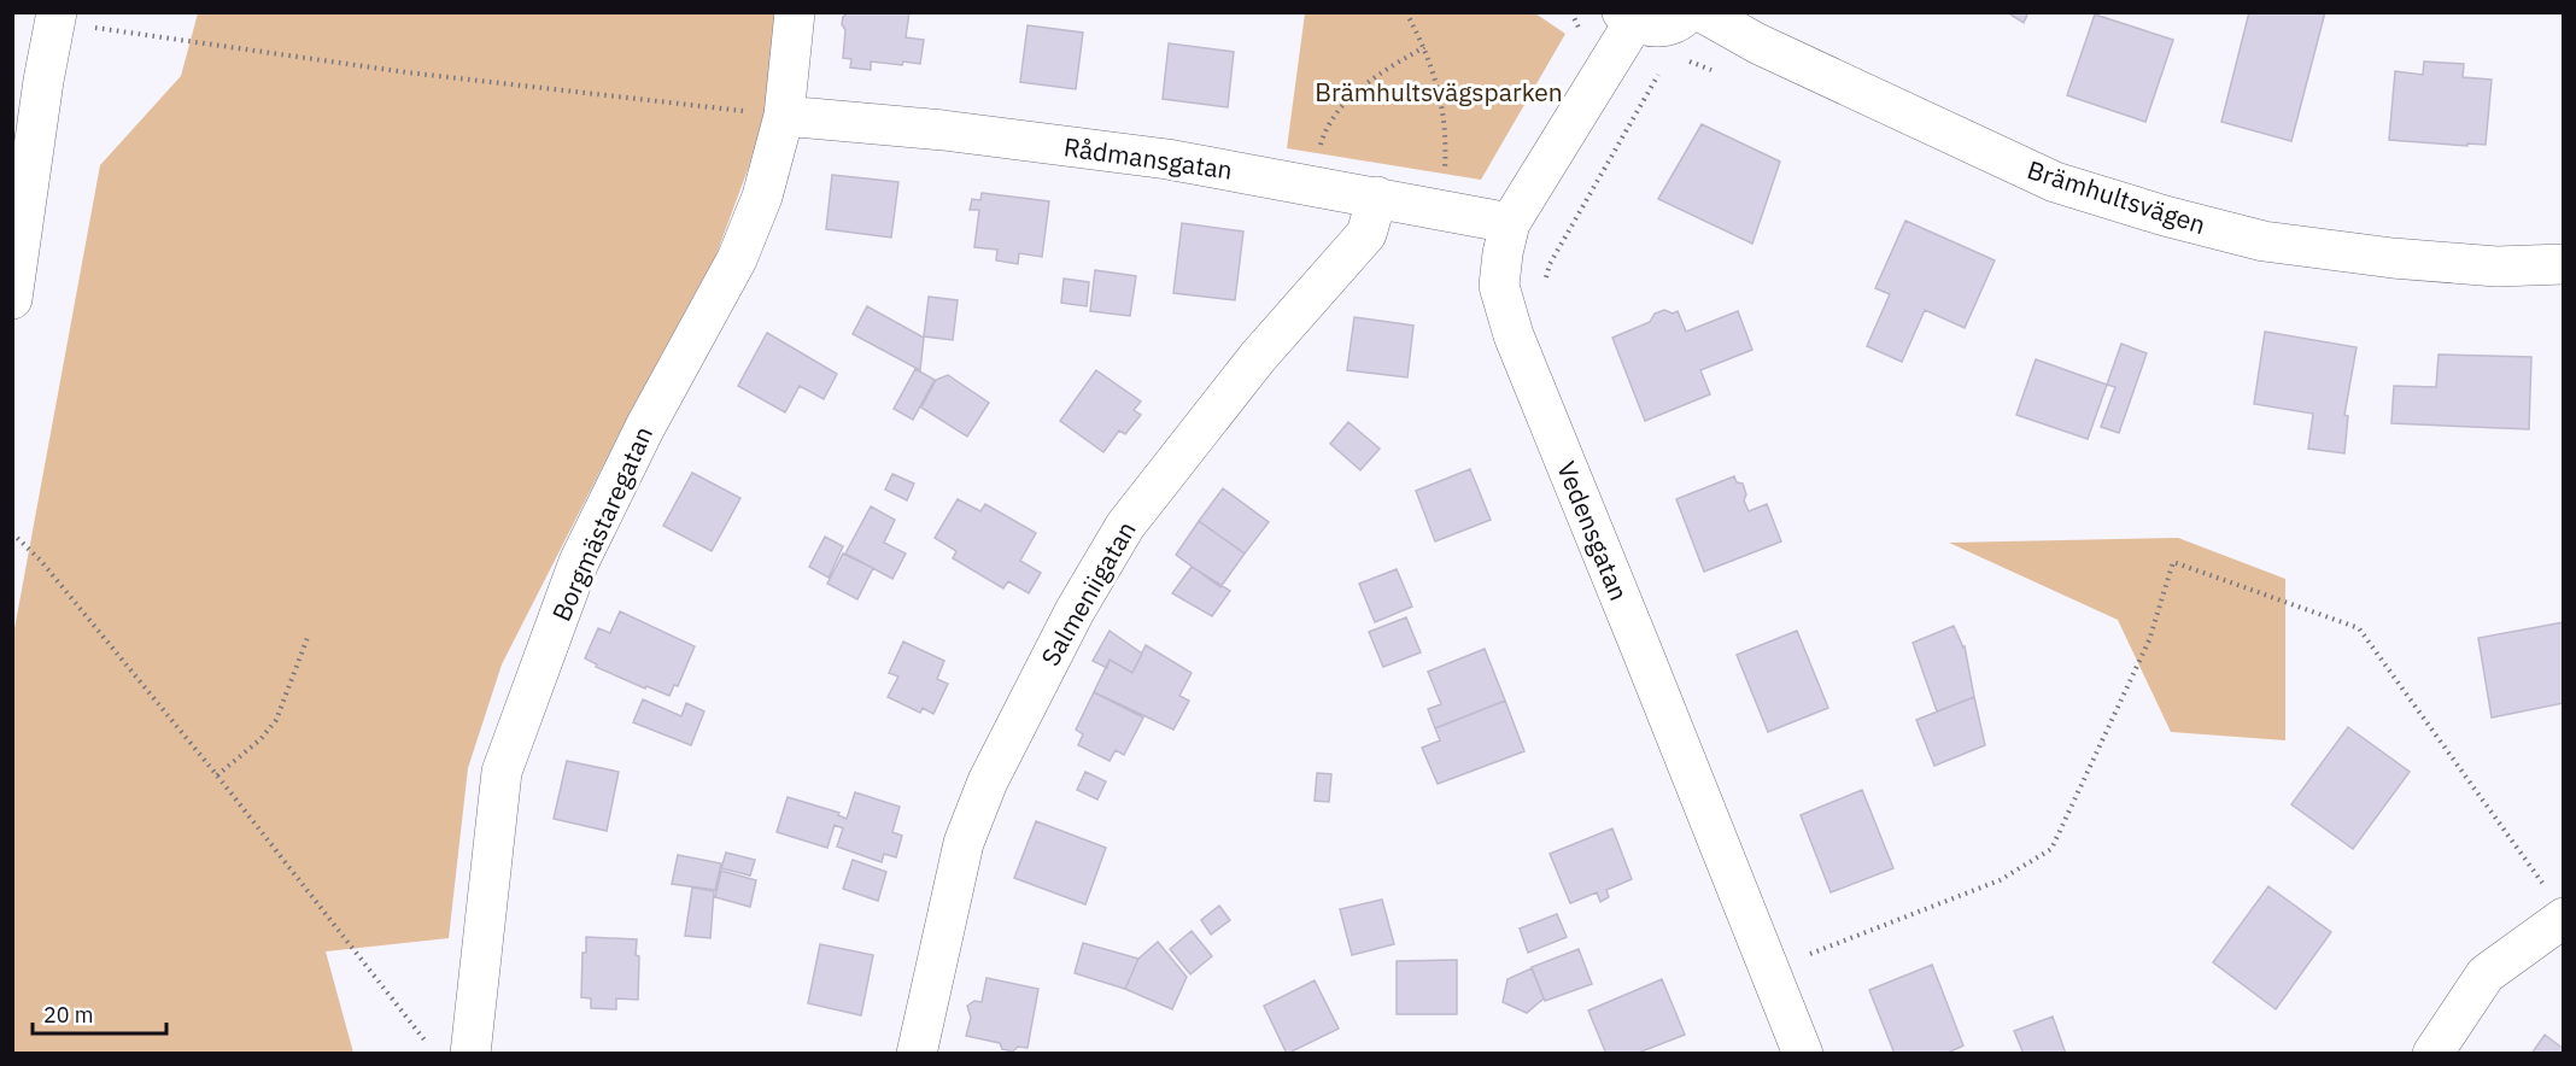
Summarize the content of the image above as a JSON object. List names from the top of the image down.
{
  "streets": {
    "street": [
      "Rådmansgatan",
      "Brämhultsvägen",
      "Borgmästaregatan",
      "Vedensgatan",
      "Salmeniigatan"
    ]
  },
  "crossings": [
    ["Rådmansgatan", "Borgmästaregatan"],
    ["Rådmansgatan", "Vedensgatan"],
    ["Rådmansgatan", "Salmeniigatan"]
  ],
  "parks": ["Brämhultsvägsparken"],
  "scale_bar": "20 m"
}
